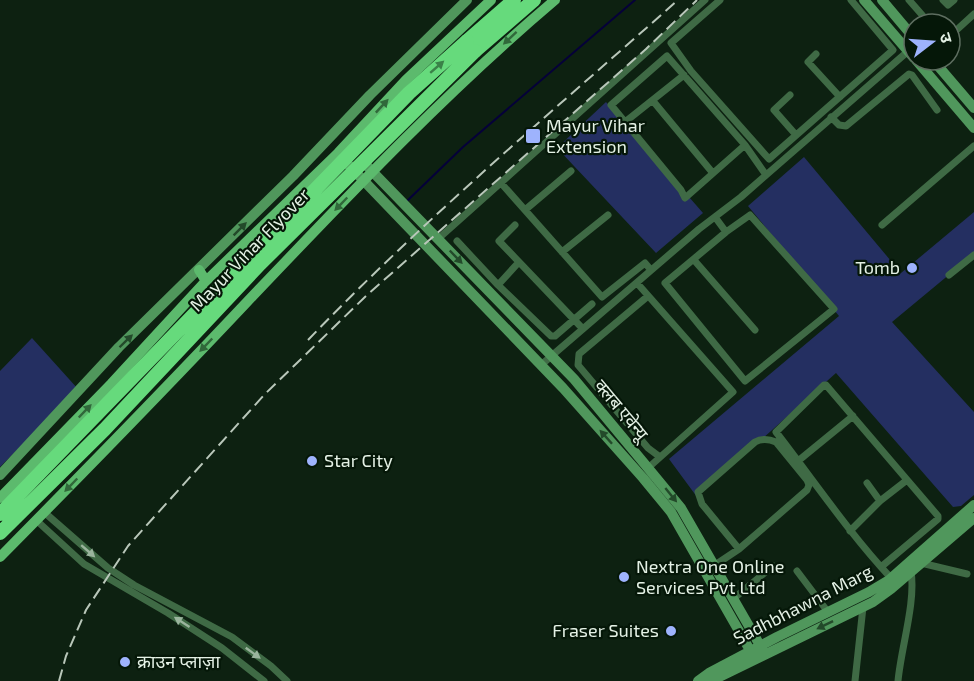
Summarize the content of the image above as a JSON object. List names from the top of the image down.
{
  "streets": {
    "highway": ["Mayur Vihar Flyover"],
    "street": ["क्लब एवेन्यू", "Sadhbhawna Marg"]
  },
  "crossings": [
    ["क्लब एवेन्यू", "Sadhbhawna Marg"]
  ],
  "places": {
    "transit": ["Mayur Vihar Extension"],
    "other": [
      "Tomb",
      "Star City",
      "Nextra One Online Services Pvt Ltd",
      "Fraser Suites",
      "क्राउन प्लाज़ा"
    ]
  },
  "north": "right"
}
